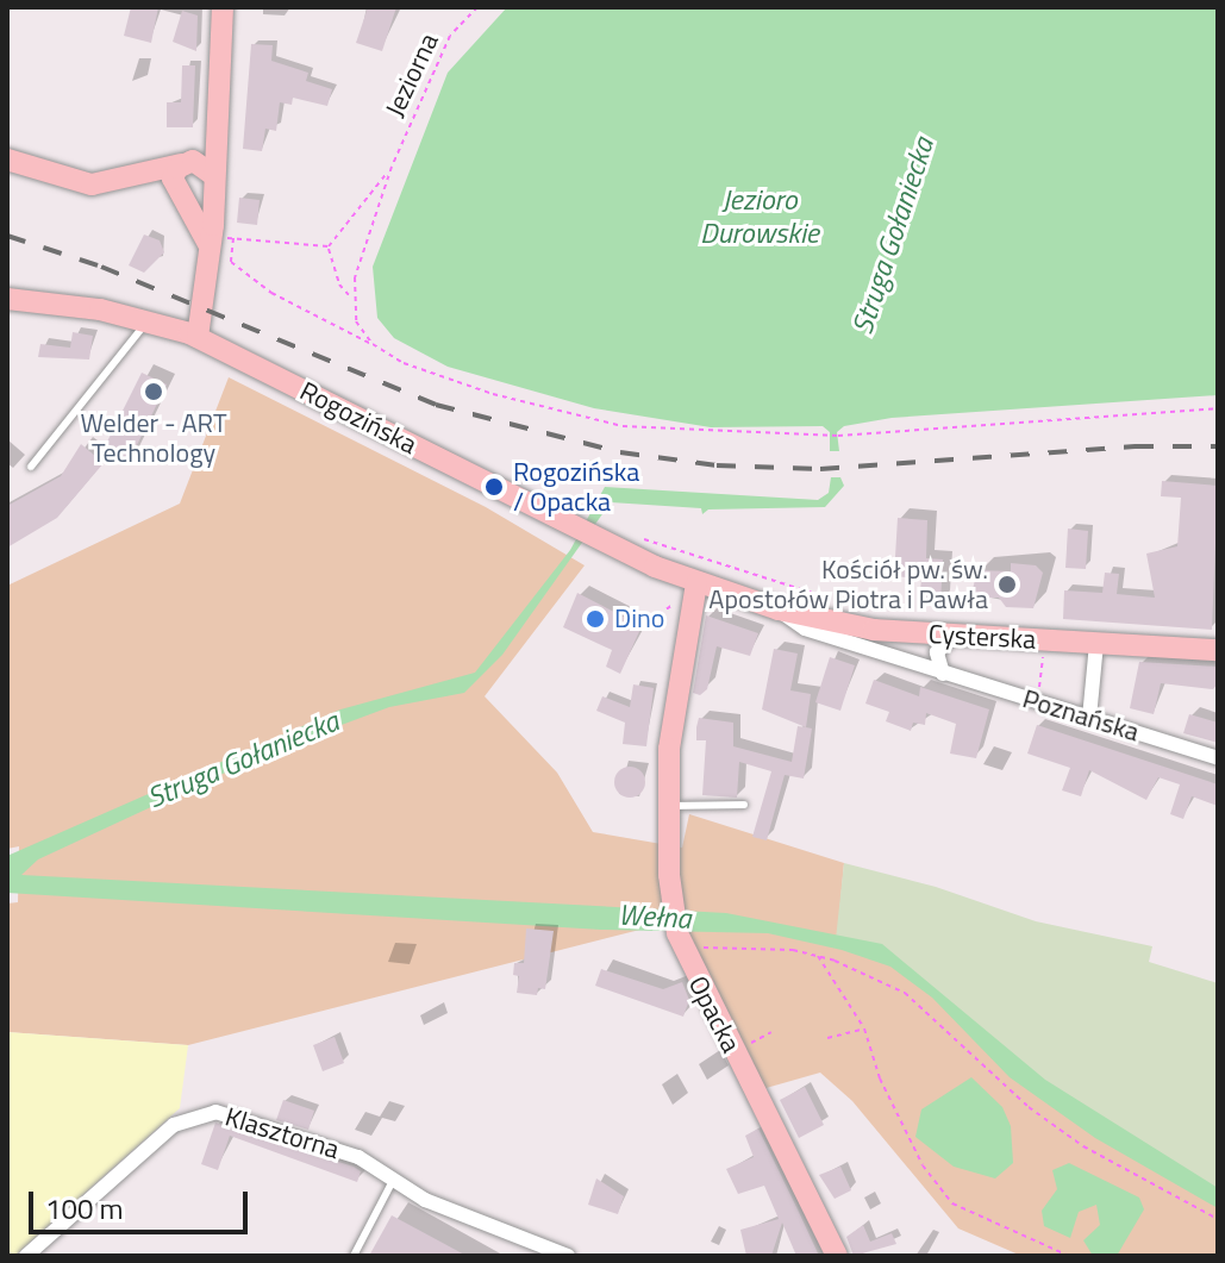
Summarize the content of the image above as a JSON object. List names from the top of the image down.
{
  "streets": {
    "street": [
      "Rogozińska",
      "Cysterska",
      "Poznańska",
      "Opacka",
      "Klasztorna"
    ],
    "path": ["Jeziorna"]
  },
  "crossings": [
    ["Rogozińska", "Cysterska"],
    ["Rogozińska", "Opacka"],
    ["Cysterska", "Poznańska"],
    ["Cysterska", "Opacka"]
  ],
  "water": ["Jezioro Durowskie", "Struga Gołaniecka", "Wełna"],
  "places": [
    "Welder - ART Technology",
    "Rogozińska / Opacka",
    "Kościół pw. św. Apostołów Piotra i Pawła",
    "Dino"
  ],
  "scale_bar": "100 m"
}
